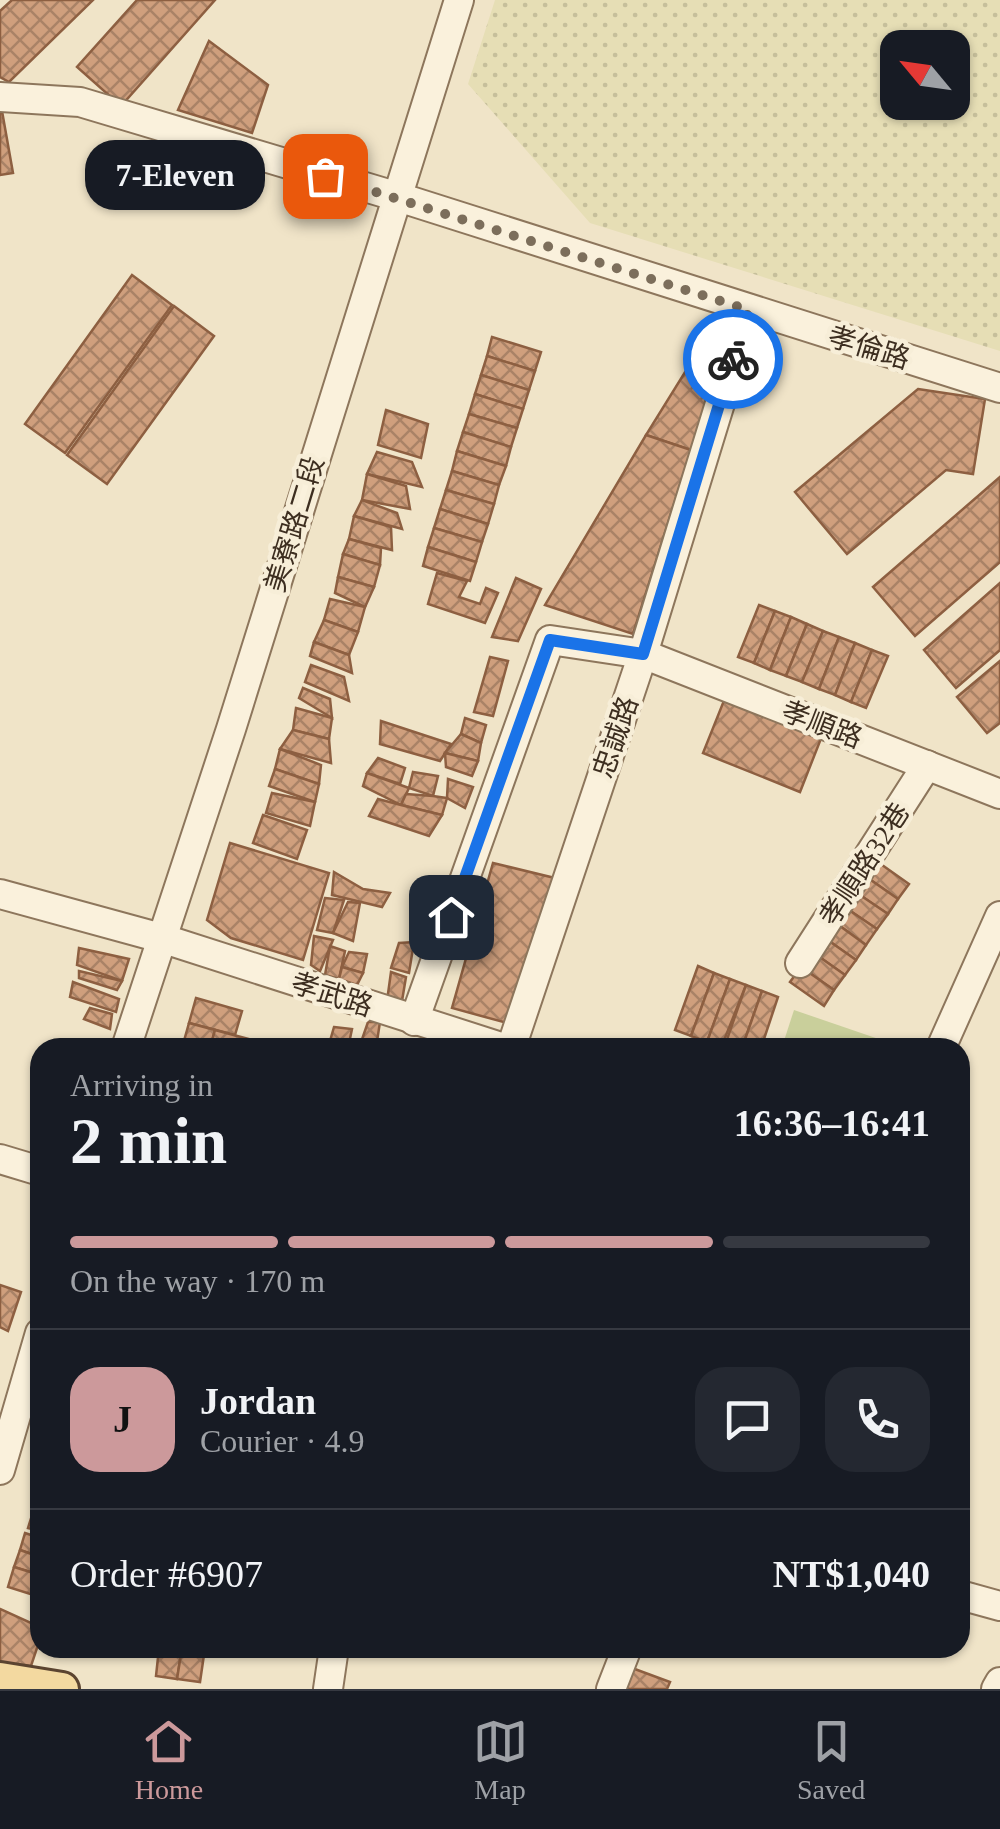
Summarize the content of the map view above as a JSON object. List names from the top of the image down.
{
  "streets": {
    "street": [
      "孝倫路",
      "美寮路二段",
      "孝順路",
      "忠誠路",
      "孝順路32巷",
      "孝武路"
    ]
  },
  "crossings": [
    ["孝倫路", "美寮路二段"],
    ["孝倫路", "忠誠路"],
    ["美寮路二段", "孝武路"],
    ["孝順路", "忠誠路"],
    ["孝順路", "孝順路32巷"],
    ["孝順路", "孝武路"]
  ],
  "places": ["7-Eleven"],
  "north": "top left",
  "page": {
    "bubble": "7-Eleven",
    "heading": ["2 min", "Arriving in", "16:36–16:41"],
    "panel": [
      "Jordan",
      "Courier · 4.9",
      "Order #6907",
      "NT$1,040"
    ],
    "bar": "On the way · 170 m",
    "round": "J",
    "tabs": ["Home", "Map", "Saved"]
  }
}
